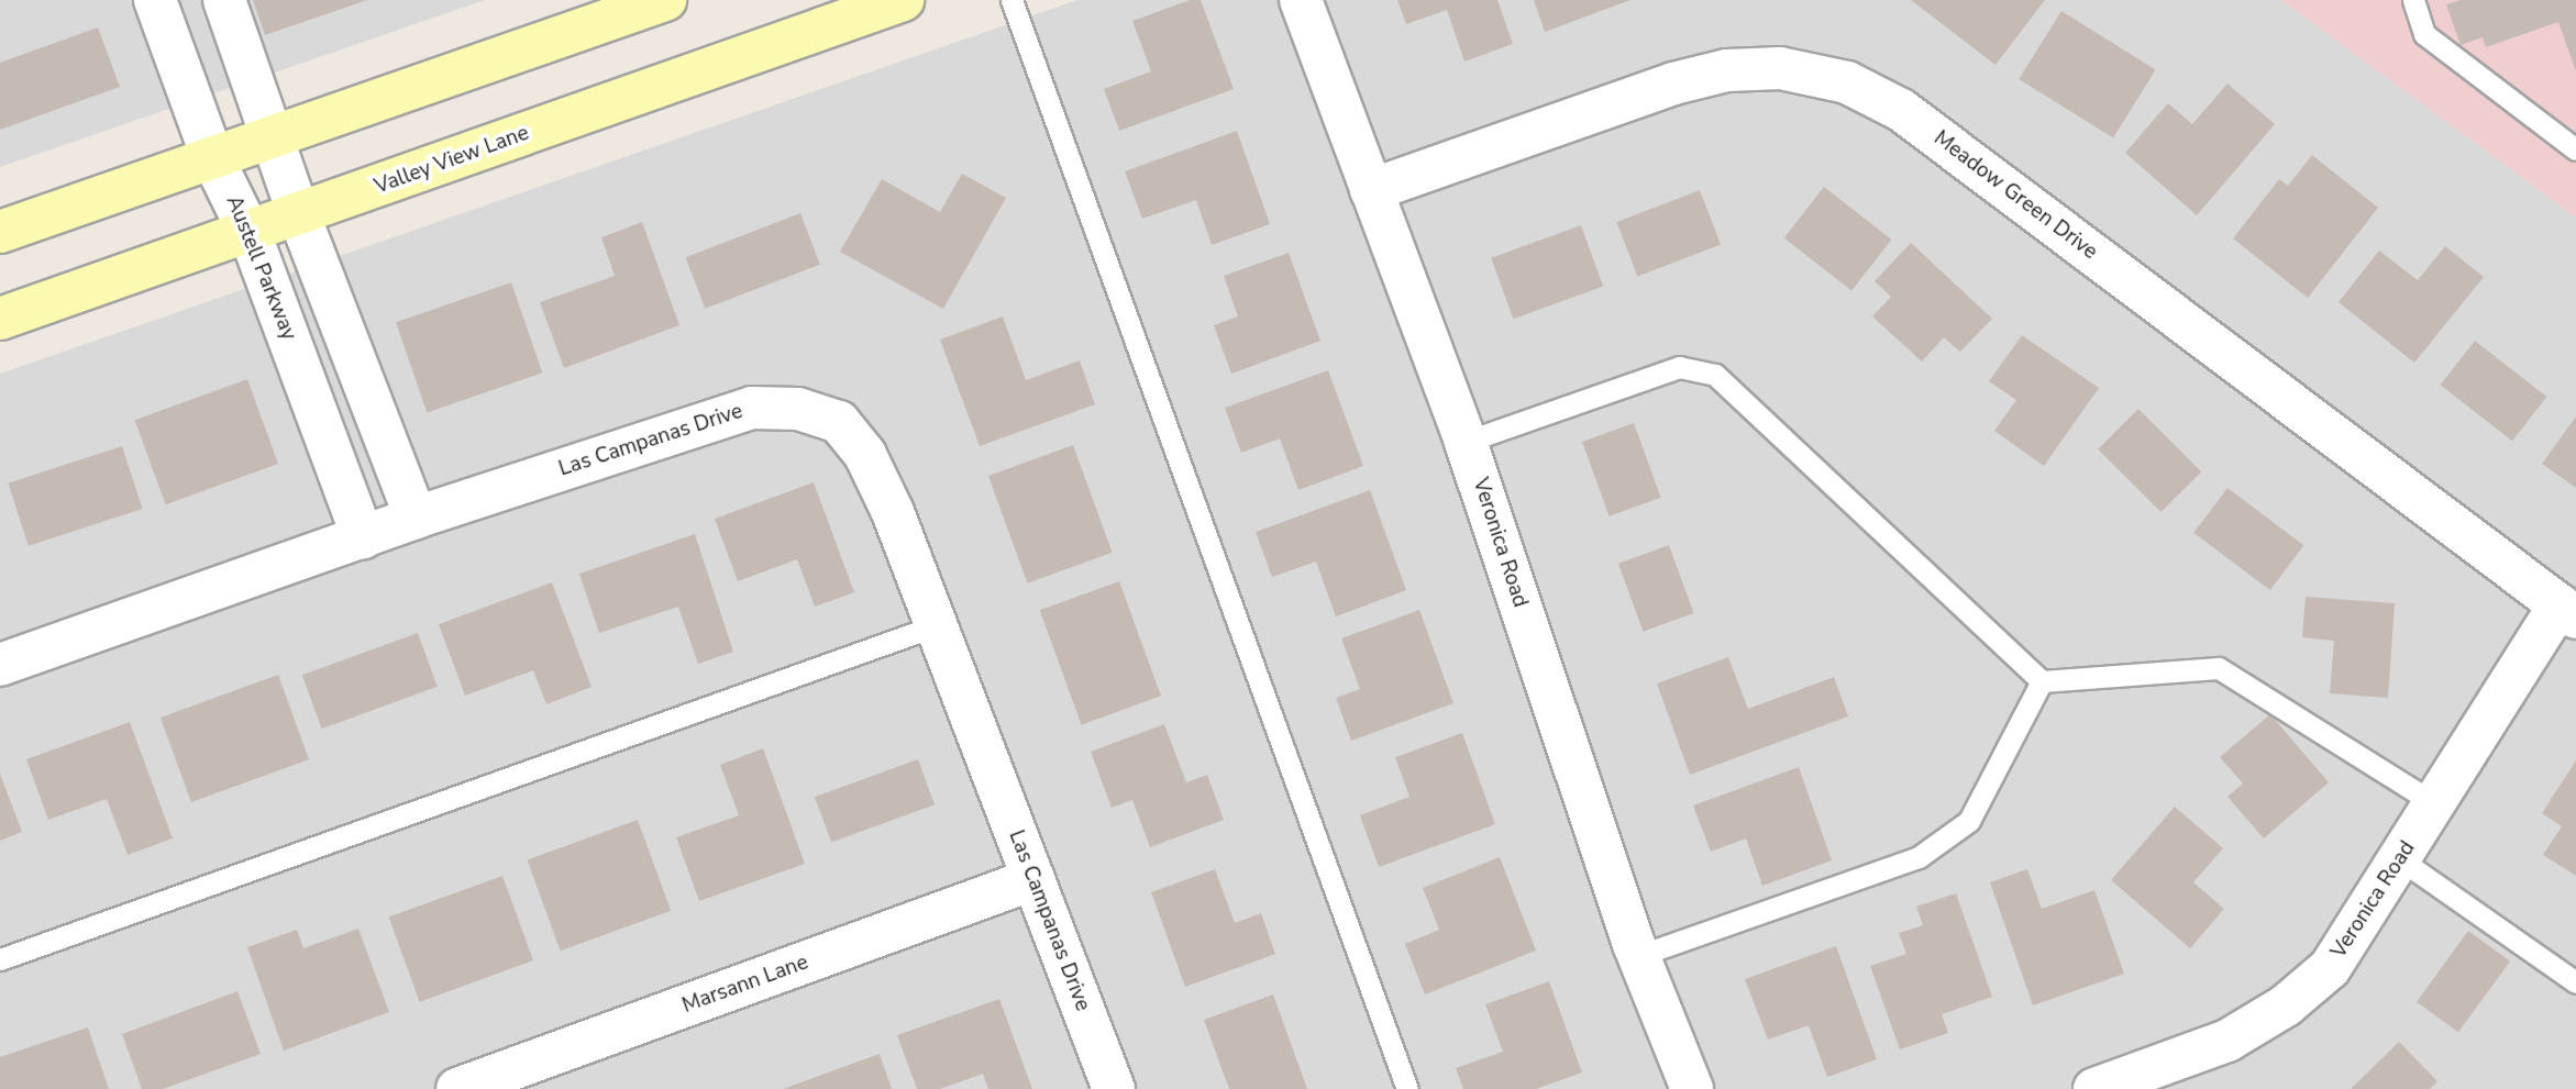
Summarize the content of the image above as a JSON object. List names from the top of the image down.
{
  "streets": {
    "main road": ["Valley View Lane"],
    "street": [
      "Meadow Green Drive",
      "Austell Parkway",
      "Las Campanas Drive",
      "Veronica Road",
      "Marsann Lane"
    ]
  },
  "crossings": [
    ["Valley View Lane", "Austell Parkway"],
    ["Meadow Green Drive", "Veronica Road"],
    ["Austell Parkway", "Las Campanas Drive"],
    ["Las Campanas Drive", "Marsann Lane"]
  ]
}
